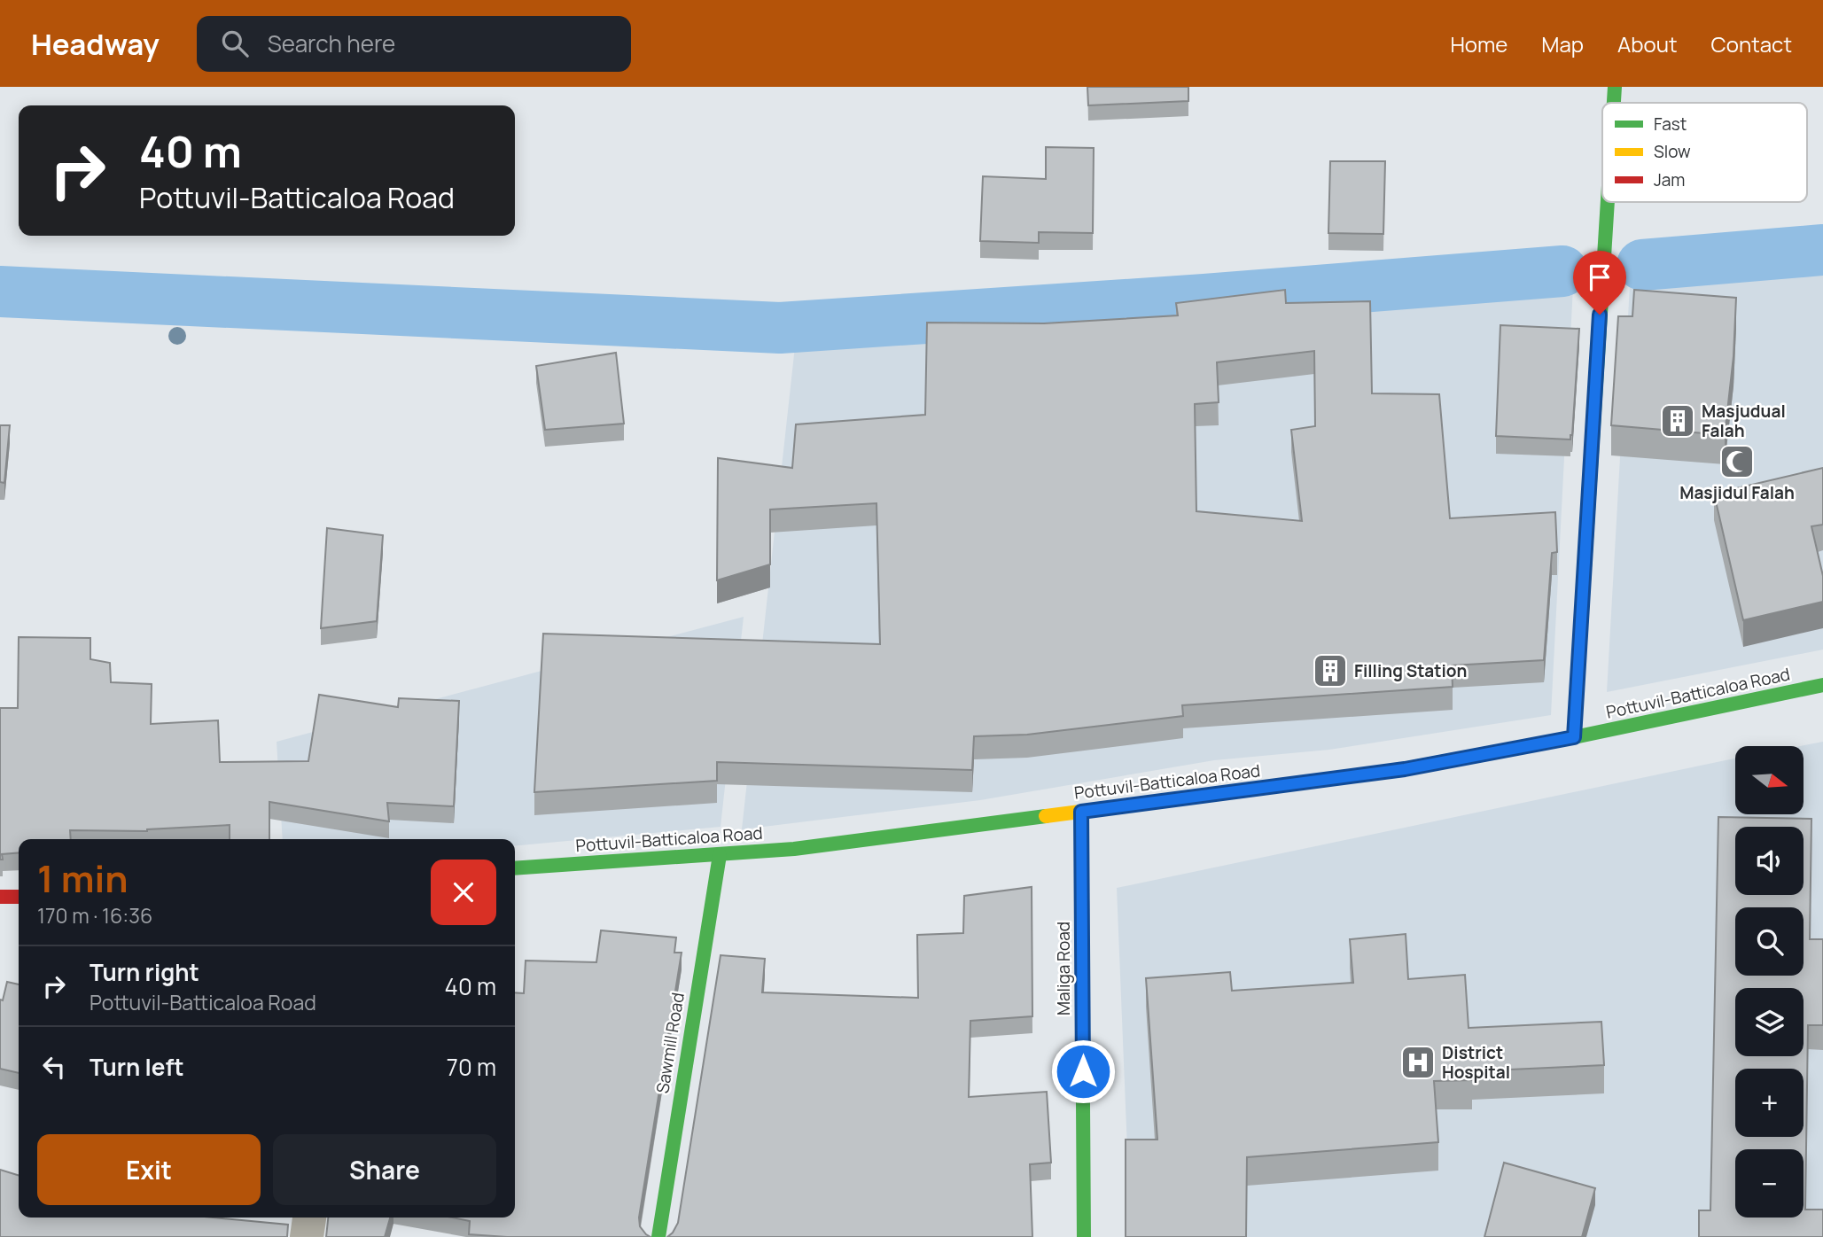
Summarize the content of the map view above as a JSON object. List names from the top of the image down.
{
  "streets": {
    "main road": ["Pottuvil-Batticaloa Road", "Maliga Road", "Sawmill Road"]
  },
  "crossings": [
    ["Pottuvil-Batticaloa Road", "Maliga Road"],
    ["Pottuvil-Batticaloa Road", "Sawmill Road"]
  ],
  "places": {
    "building": ["Masjudual Falah", "Filling Station"],
    "mosque": ["Masjidul Falah"],
    "hospital": ["District Hospital"]
  },
  "legend": ["Fast", "Slow", "Jam"],
  "north": "right",
  "page": {
    "header": "Headway",
    "search": "Search here",
    "nav": [
      "Home",
      "Map",
      "About",
      "Contact"
    ],
    "turn": ["40 m", "Pottuvil-Batticaloa Road"],
    "map_buttons": ["+", "−"],
    "heading": ["1 min", "170 m · 16:36"],
    "list": [
      {
        "name": "Turn right",
        "note": "Pottuvil-Batticaloa Road",
        "value": "40 m"
      },
      {
        "name": "Turn left",
        "value": "70 m"
      }
    ],
    "buttons": ["Exit", "Share"]
  }
}
